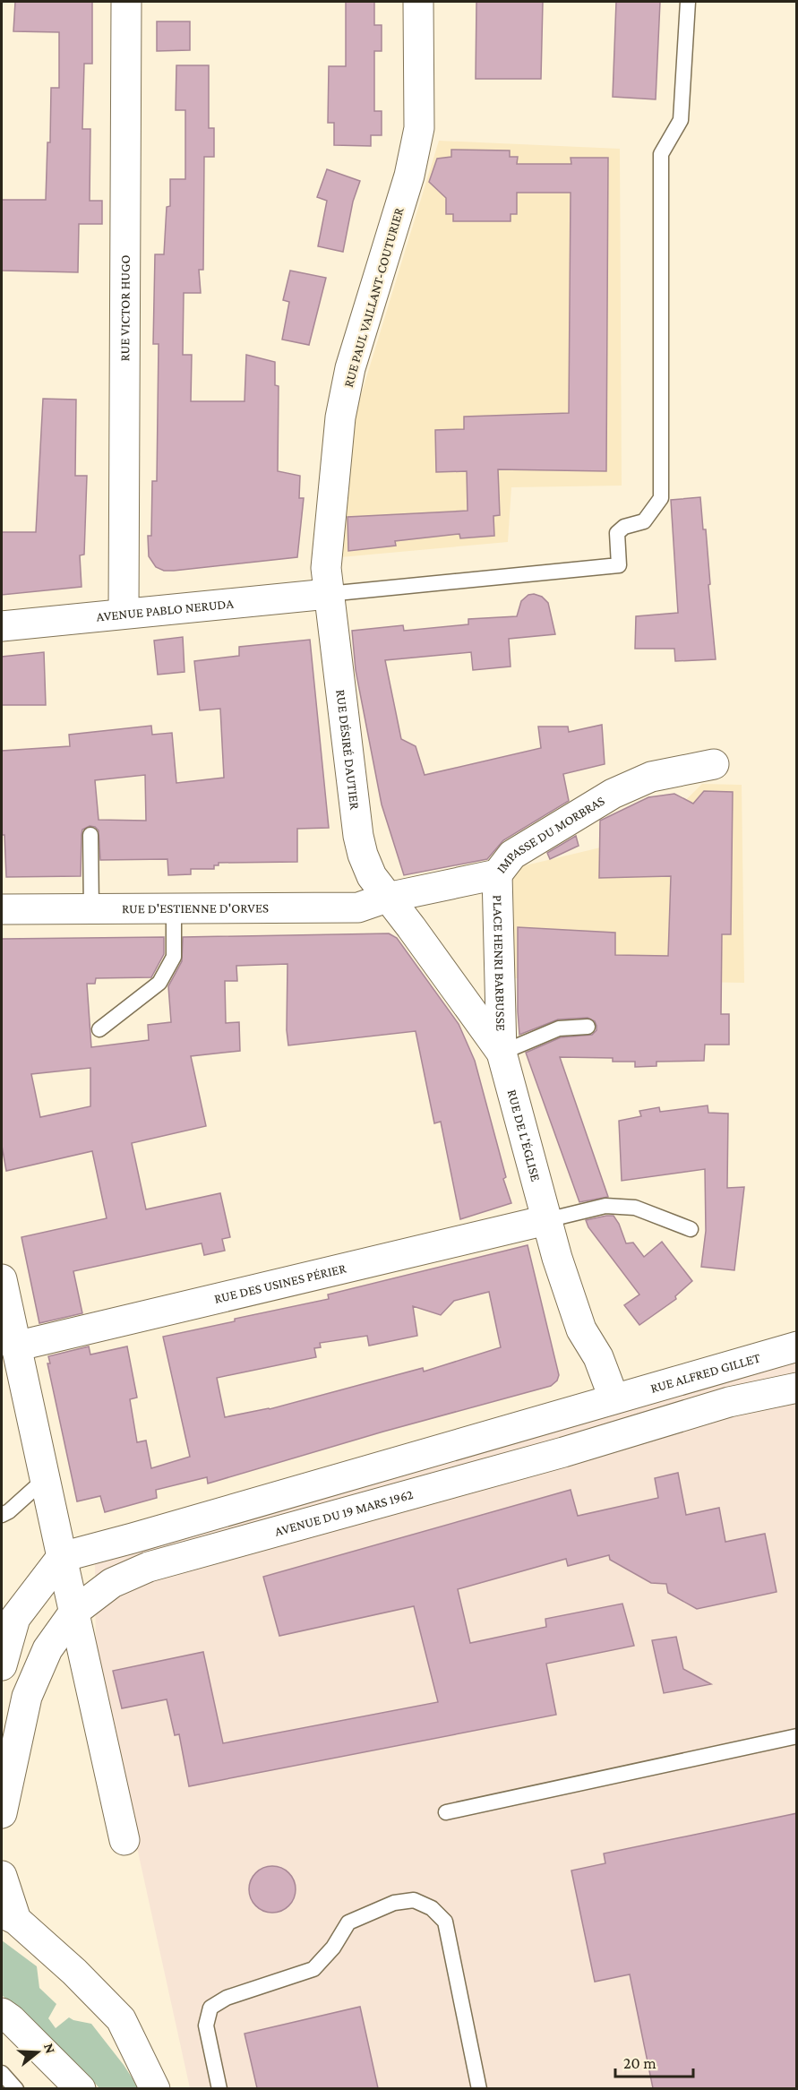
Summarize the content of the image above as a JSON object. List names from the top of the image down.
{
  "streets": {
    "street": [
      "RUE PAUL VAILLANT-COUTURIER",
      "RUE VICTOR HUGO",
      "AVENUE PABLO NERUDA",
      "RUE DÉSIRÉ DAUTIER",
      "IMPASSE DU MORBRAS",
      "RUE D'ESTIENNE D'ORVES",
      "PLACE HENRI BARBUSSE",
      "RUE DE L'ÉGLISE",
      "RUE DES USINES PÉRIER",
      "RUE ALFRED GILLET",
      "AVENUE DU 19 MARS 1962"
    ]
  },
  "crossings": [
    ["RUE PAUL VAILLANT-COUTURIER", "AVENUE PABLO NERUDA"],
    ["RUE PAUL VAILLANT-COUTURIER", "RUE DÉSIRÉ DAUTIER"],
    ["RUE VICTOR HUGO", "AVENUE PABLO NERUDA"],
    ["AVENUE PABLO NERUDA", "RUE DÉSIRÉ DAUTIER"],
    ["RUE DÉSIRÉ DAUTIER", "IMPASSE DU MORBRAS"],
    ["RUE DÉSIRÉ DAUTIER", "RUE D'ESTIENNE D'ORVES"],
    ["RUE DÉSIRÉ DAUTIER", "RUE DE L'ÉGLISE"],
    ["IMPASSE DU MORBRAS", "RUE D'ESTIENNE D'ORVES"],
    ["IMPASSE DU MORBRAS", "PLACE HENRI BARBUSSE"],
    ["IMPASSE DU MORBRAS", "RUE DE L'ÉGLISE"],
    ["RUE D'ESTIENNE D'ORVES", "RUE DE L'ÉGLISE"],
    ["PLACE HENRI BARBUSSE", "RUE DE L'ÉGLISE"],
    ["RUE DE L'ÉGLISE", "RUE DES USINES PÉRIER"],
    ["RUE DE L'ÉGLISE", "RUE ALFRED GILLET"]
  ],
  "scale_bar": "20 m",
  "north": "right"
}
